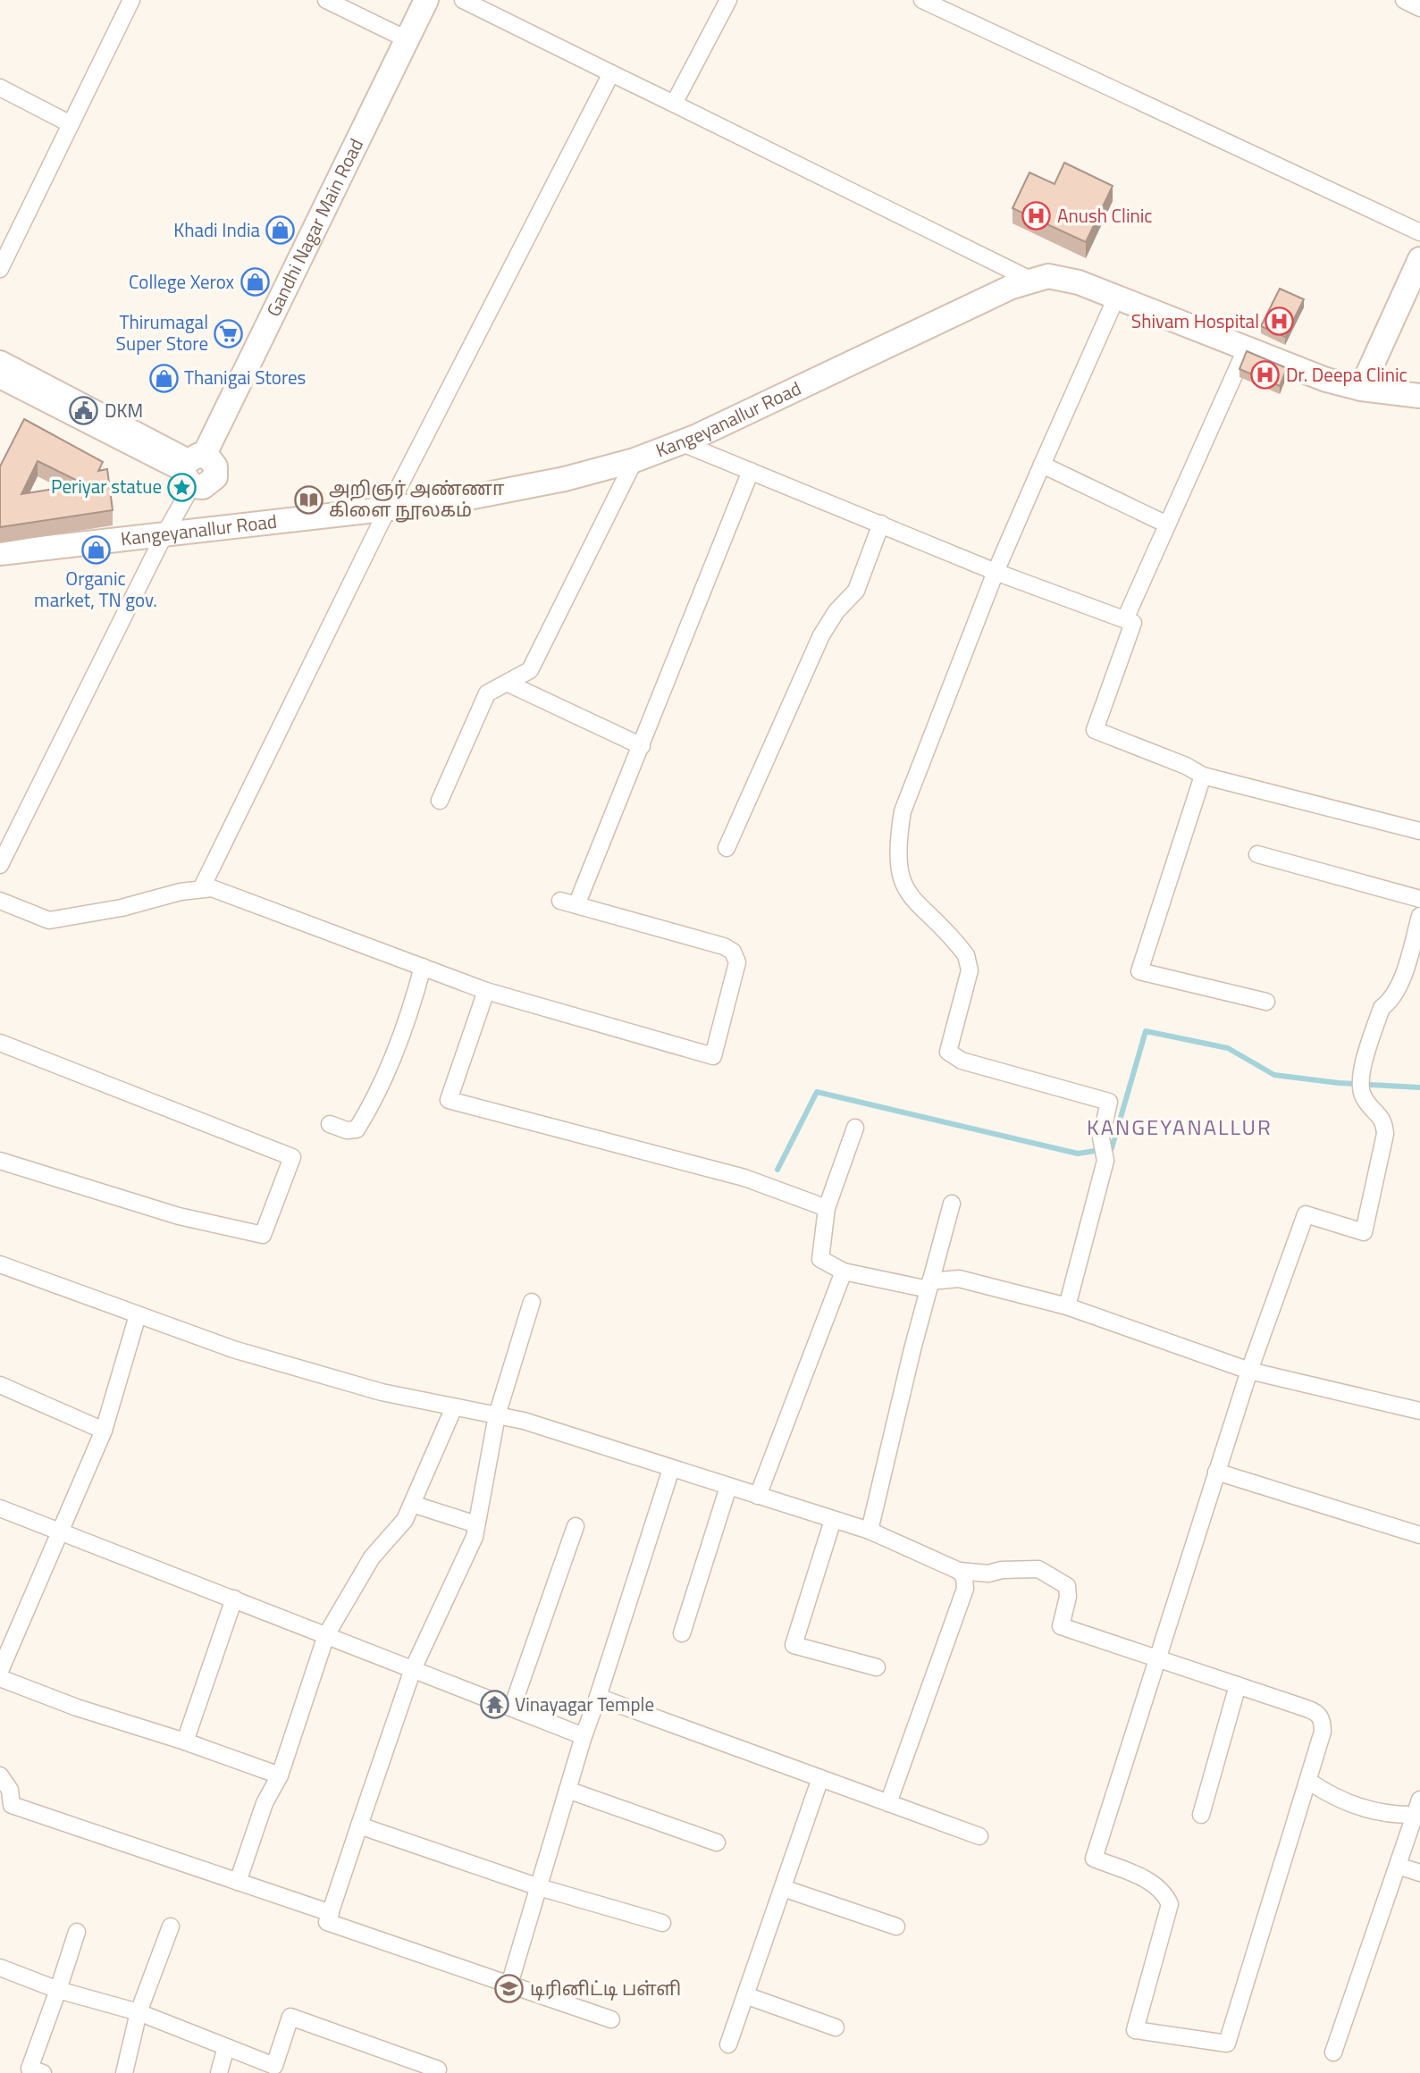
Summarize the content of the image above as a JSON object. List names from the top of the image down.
{
  "streets": {
    "street": ["Gandhi Nagar Main Road", "Kangeyanallur Road"]
  },
  "districts": ["KANGEYANALLUR"],
  "places": {
    "hospital": ["Anush Clinic", "Shivam Hospital", "Dr. Deepa Clinic"],
    "shop": [
      "Khadi India",
      "College Xerox",
      "Thanigai Stores",
      "Organic market, TN gov."
    ],
    "supermarket": ["Thirumagal Super Store"],
    "public building": ["DKM"],
    "place": ["Periyar statue"],
    "library": ["அறிஞர் அண்ணா கிளை நூலகம்"],
    "temple": ["Vinayagar Temple"],
    "school or university": ["டிரினிட்டி பள்ளி"]
  }
}
